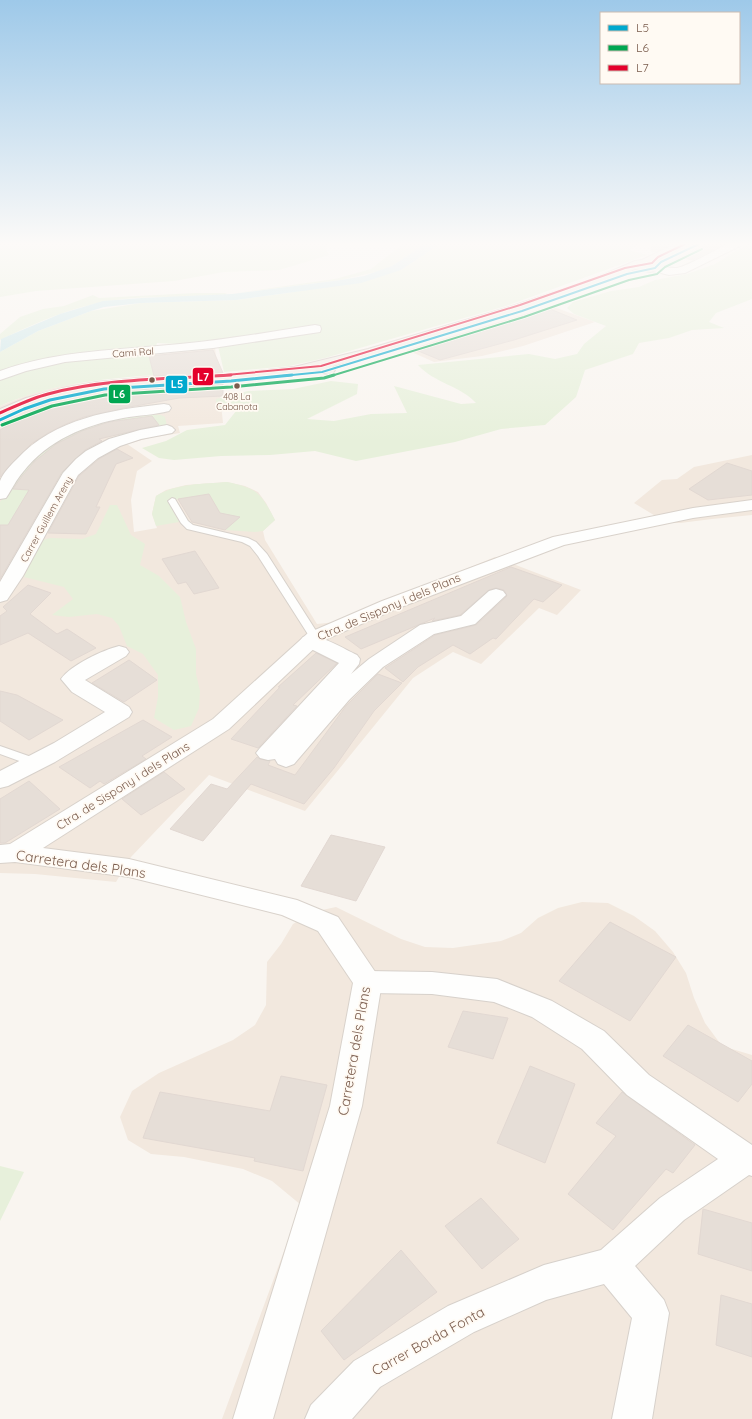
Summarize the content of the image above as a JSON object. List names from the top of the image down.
{
  "streets": {
    "street": [
      "Cami Ral",
      "Carrer Guillem Areny",
      "Ctra. de Sispony i dels Plans",
      "Carretera dels Plans",
      "Carrer Borda Fonta"
    ]
  },
  "crossings": [
    ["Ctra. de Sispony i dels Plans", "Carretera dels Plans"]
  ],
  "places": ["408 La Cabanota"],
  "lines": ["transit line L5", "transit line L6", "transit line L7"],
  "legend": ["L5", "L6", "L7"]
}
